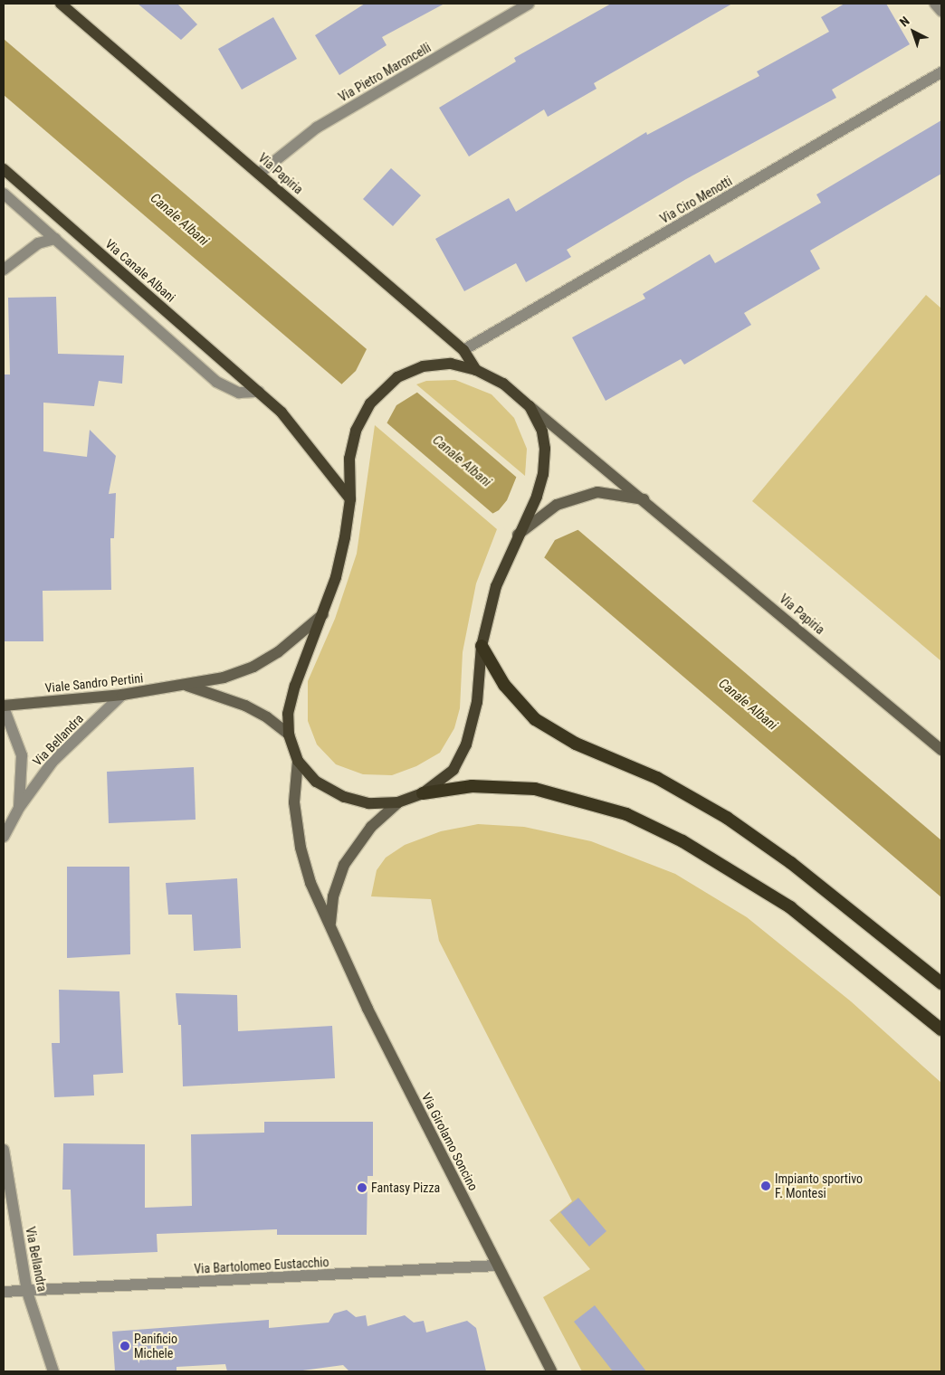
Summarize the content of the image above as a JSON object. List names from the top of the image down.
{
  "streets": {
    "main road": [
      "Via Papiria",
      "Via Canale Albani",
      "Viale Sandro Pertini",
      "Via Girolamo Soncino"
    ],
    "street": [
      "Via Pietro Maroncelli",
      "Via Ciro Menotti",
      "Via Bellandra",
      "Via Bartolomeo Eustacchio"
    ]
  },
  "crossings": [
    ["Via Pietro Maroncelli", "Via Papiria"],
    ["Via Papiria", "Via Ciro Menotti"],
    ["Viale Sandro Pertini", "Via Bellandra"],
    ["Via Bellandra", "Via Bartolomeo Eustacchio"],
    ["Via Girolamo Soncino", "Via Bartolomeo Eustacchio"]
  ],
  "water": ["Canale Albani"],
  "places": ["Impianto sportivo F. Montesi", "Fantasy Pizza", "Panificio Michele"],
  "north": "top left"
}
